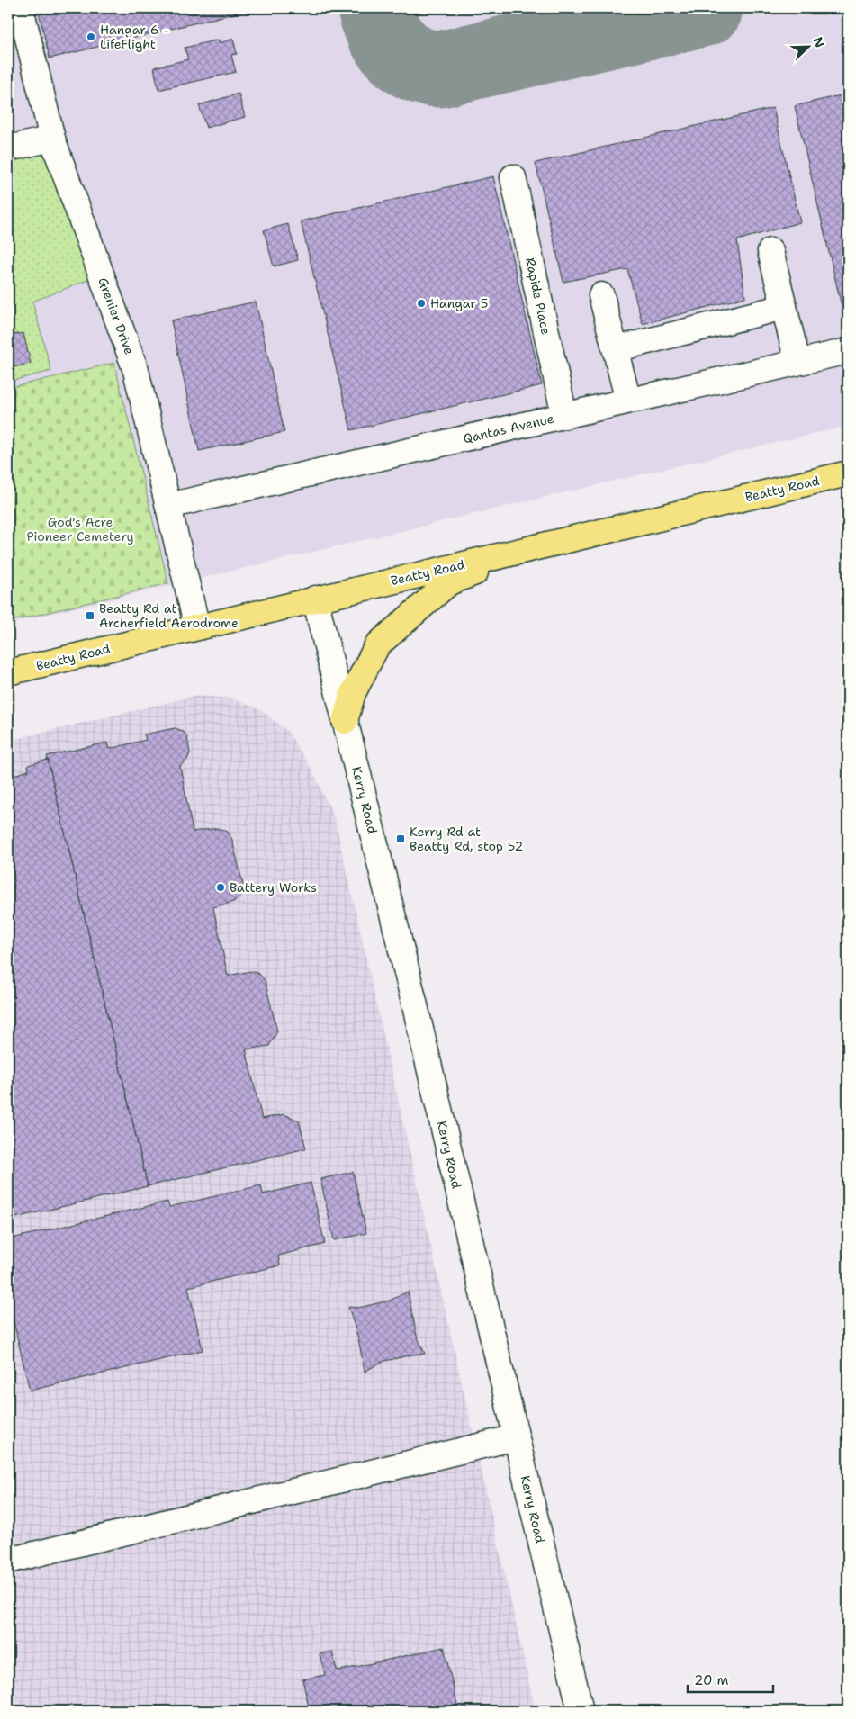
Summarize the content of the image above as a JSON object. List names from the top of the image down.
{
  "streets": {
    "main road": ["Beatty Road"],
    "street": [
      "Rapide Place",
      "Grenier Drive",
      "Qantas Avenue",
      "Kerry Road"
    ]
  },
  "crossings": [
    ["Rapide Place", "Qantas Avenue"],
    ["Grenier Drive", "Qantas Avenue"],
    ["Grenier Drive", "Beatty Road"],
    ["Beatty Road", "Kerry Road"]
  ],
  "parks": ["God's Acre Pioneer Cemetery"],
  "places": {
    "other": ["Hangar 6 - LifeFlight", "Hangar 5", "Battery Works"],
    "transit": ["Beatty Rd at Archerfield Aerodrome", "Kerry Rd at Beatty Rd, stop 52"]
  },
  "scale_bar": "20 m",
  "north": "top right"
}
